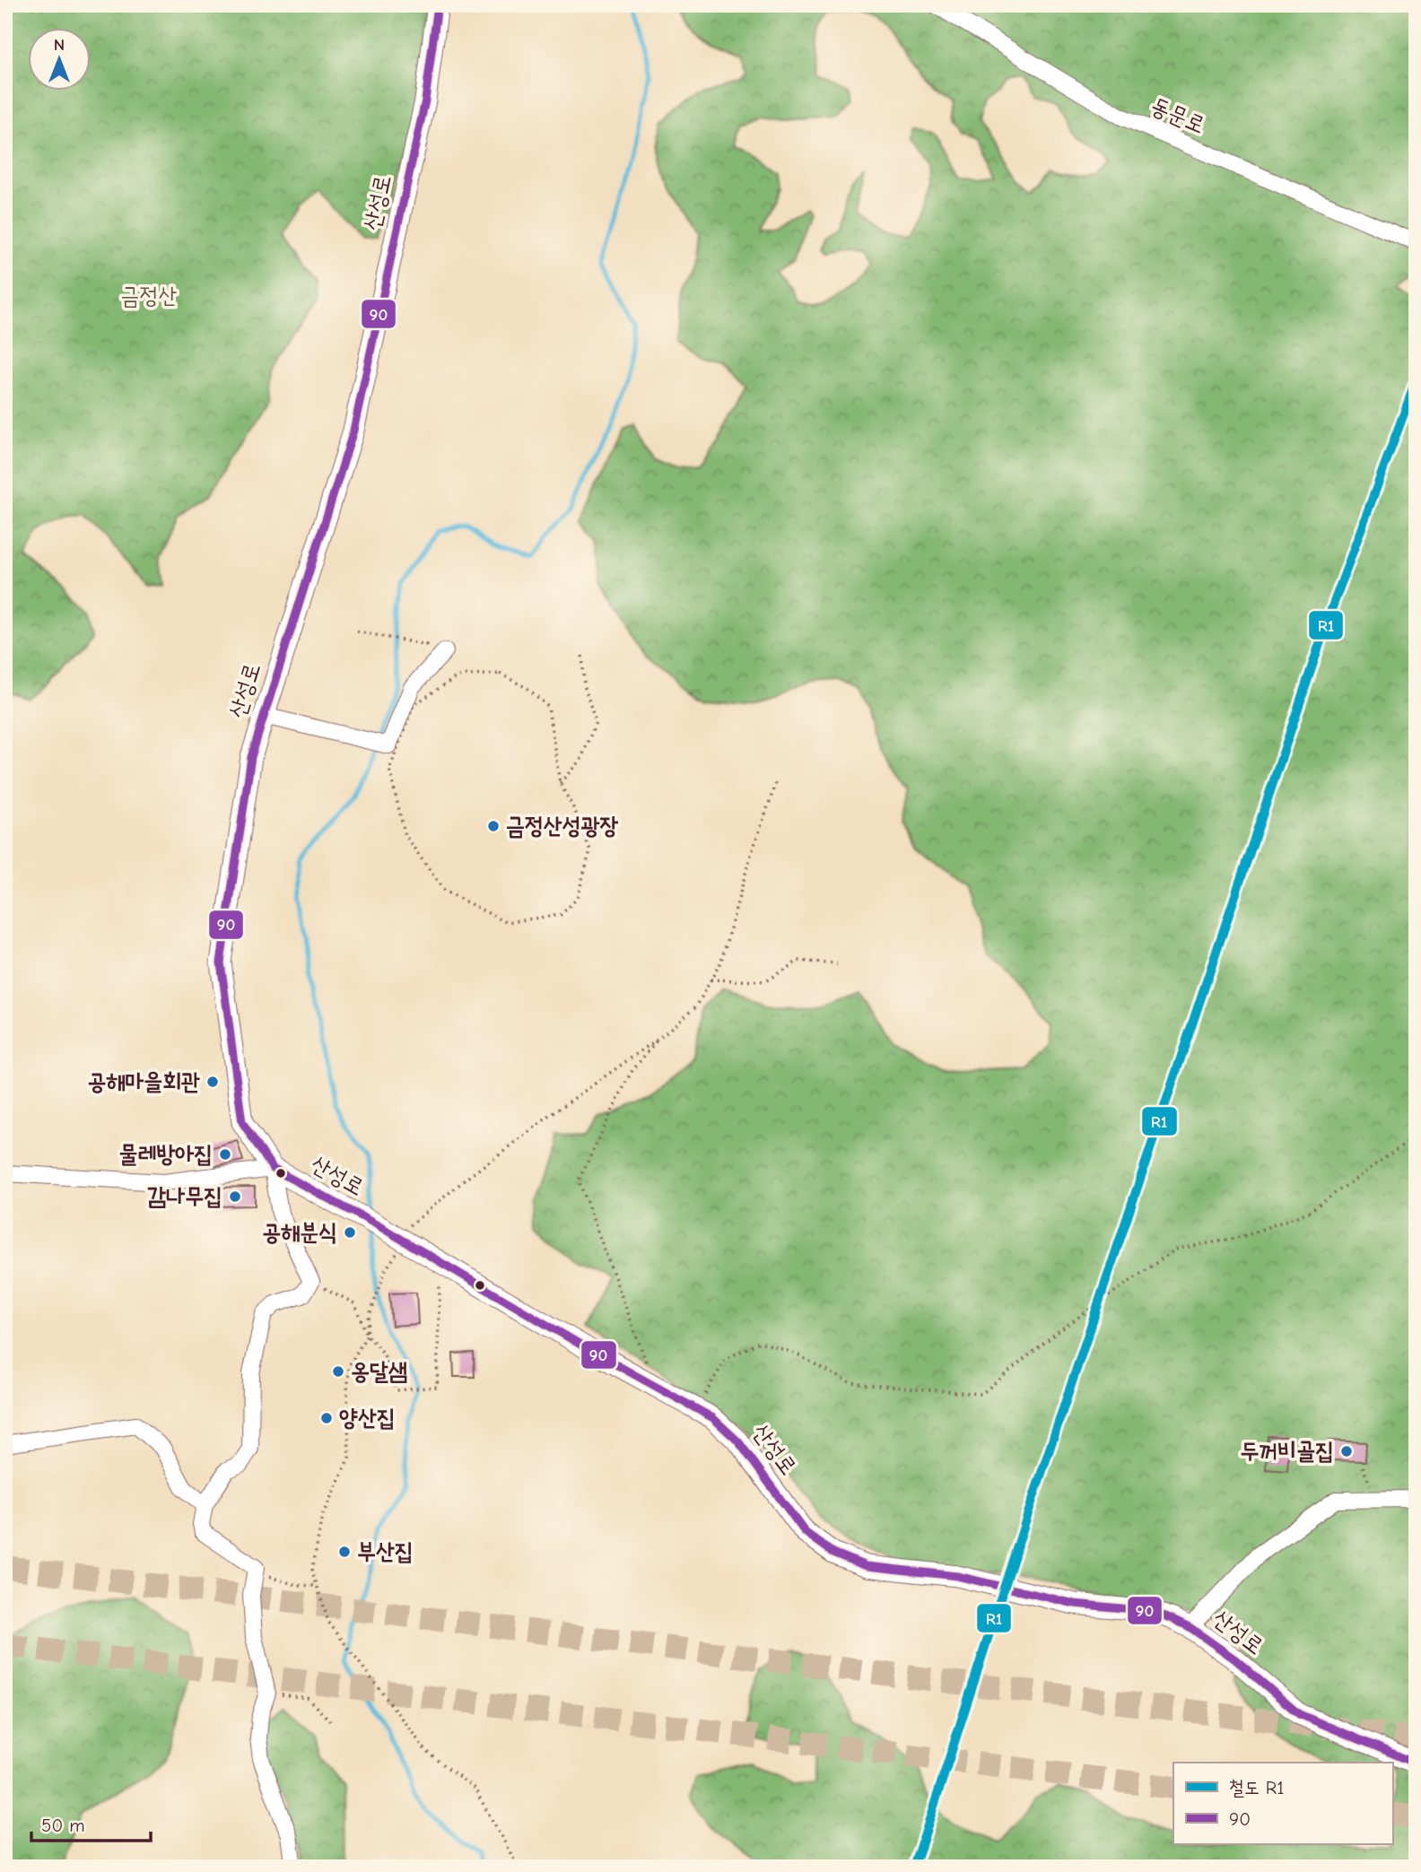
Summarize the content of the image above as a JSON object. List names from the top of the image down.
{
  "streets": {
    "main road": ["산성로"],
    "street": ["동문로"]
  },
  "parks": ["금정산"],
  "places": [
    "금정산성광장",
    "공해마을회관",
    "물레방아집",
    "감나무집",
    "공해분식",
    "옹달샘",
    "양산집",
    "두꺼비골집",
    "부산집"
  ],
  "lines": ["transit line 90", "rail line R1"],
  "legend": ["철도 R1", "90"],
  "scale_bar": "50 m",
  "north": "top"
}
